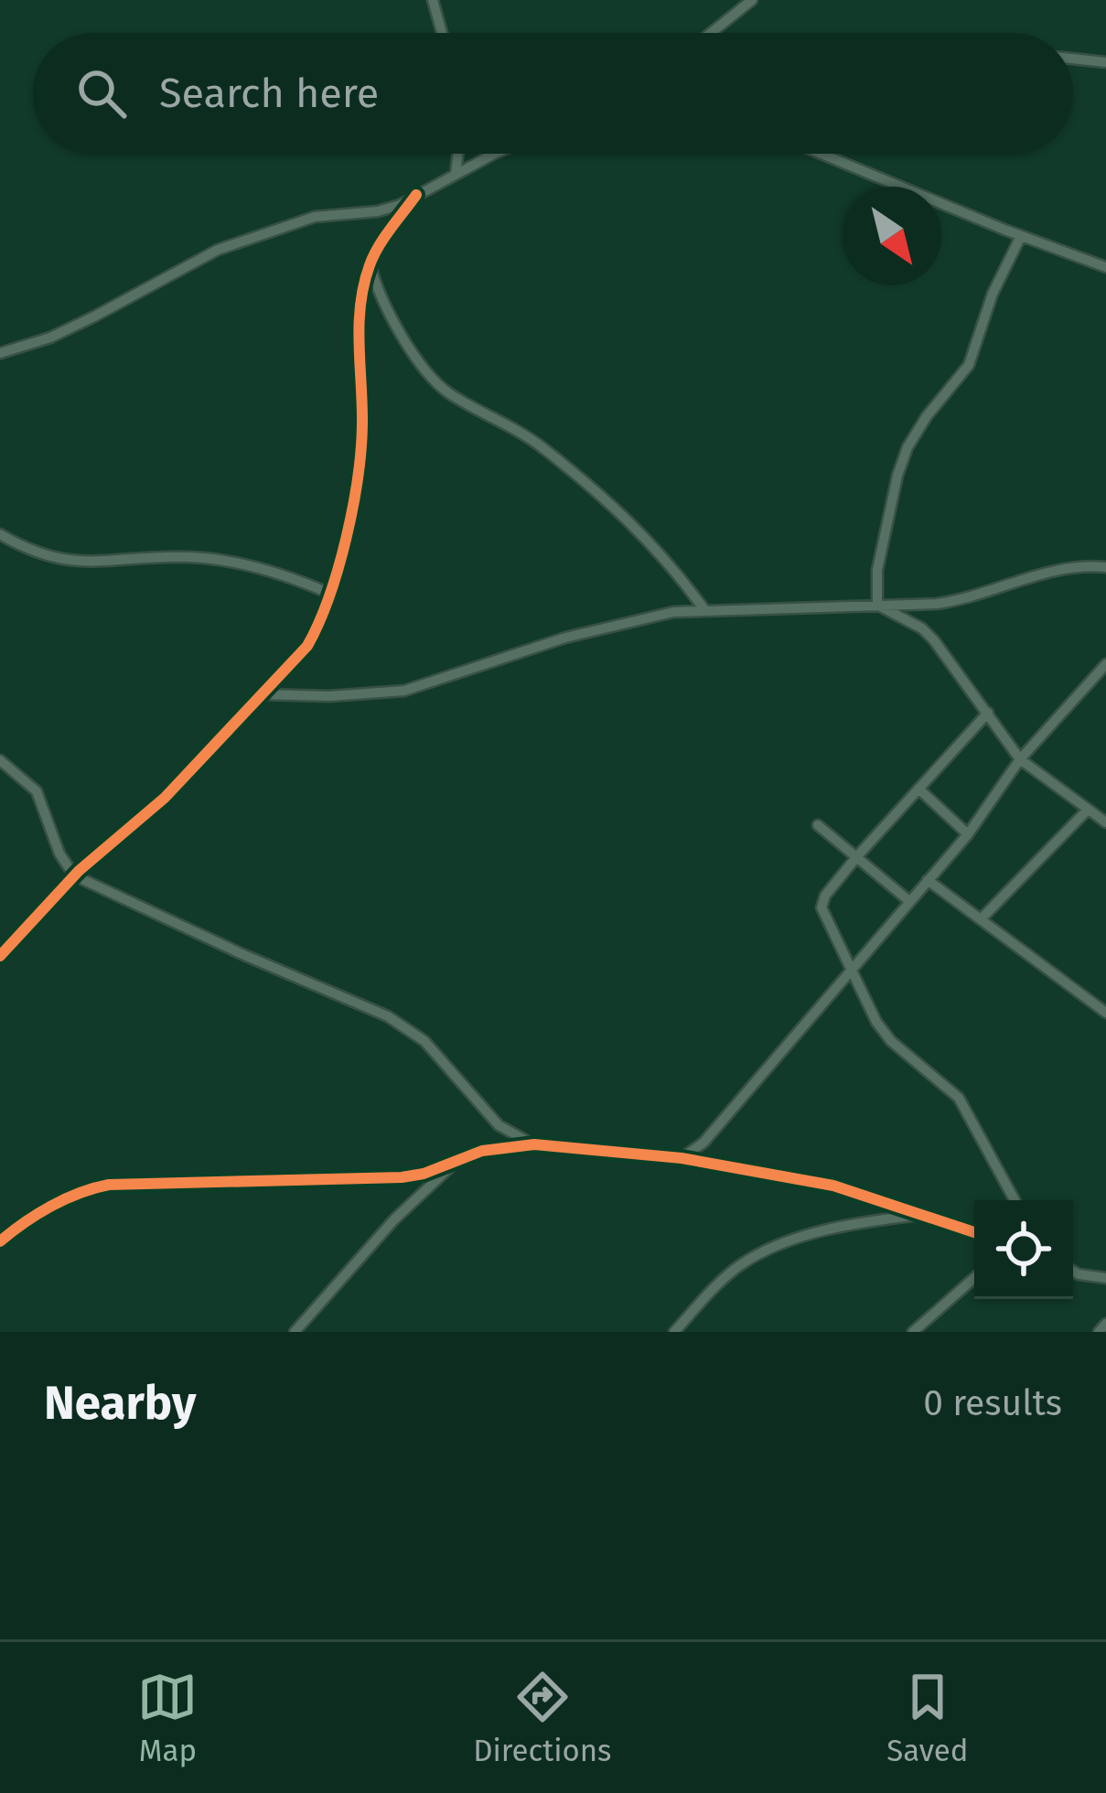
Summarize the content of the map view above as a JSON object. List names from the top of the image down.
{
  "north": "bottom right",
  "page": {
    "search": "Search here",
    "heading": ["Nearby", "0 results"],
    "nav": ["Map", "Directions", "Saved"]
  }
}
